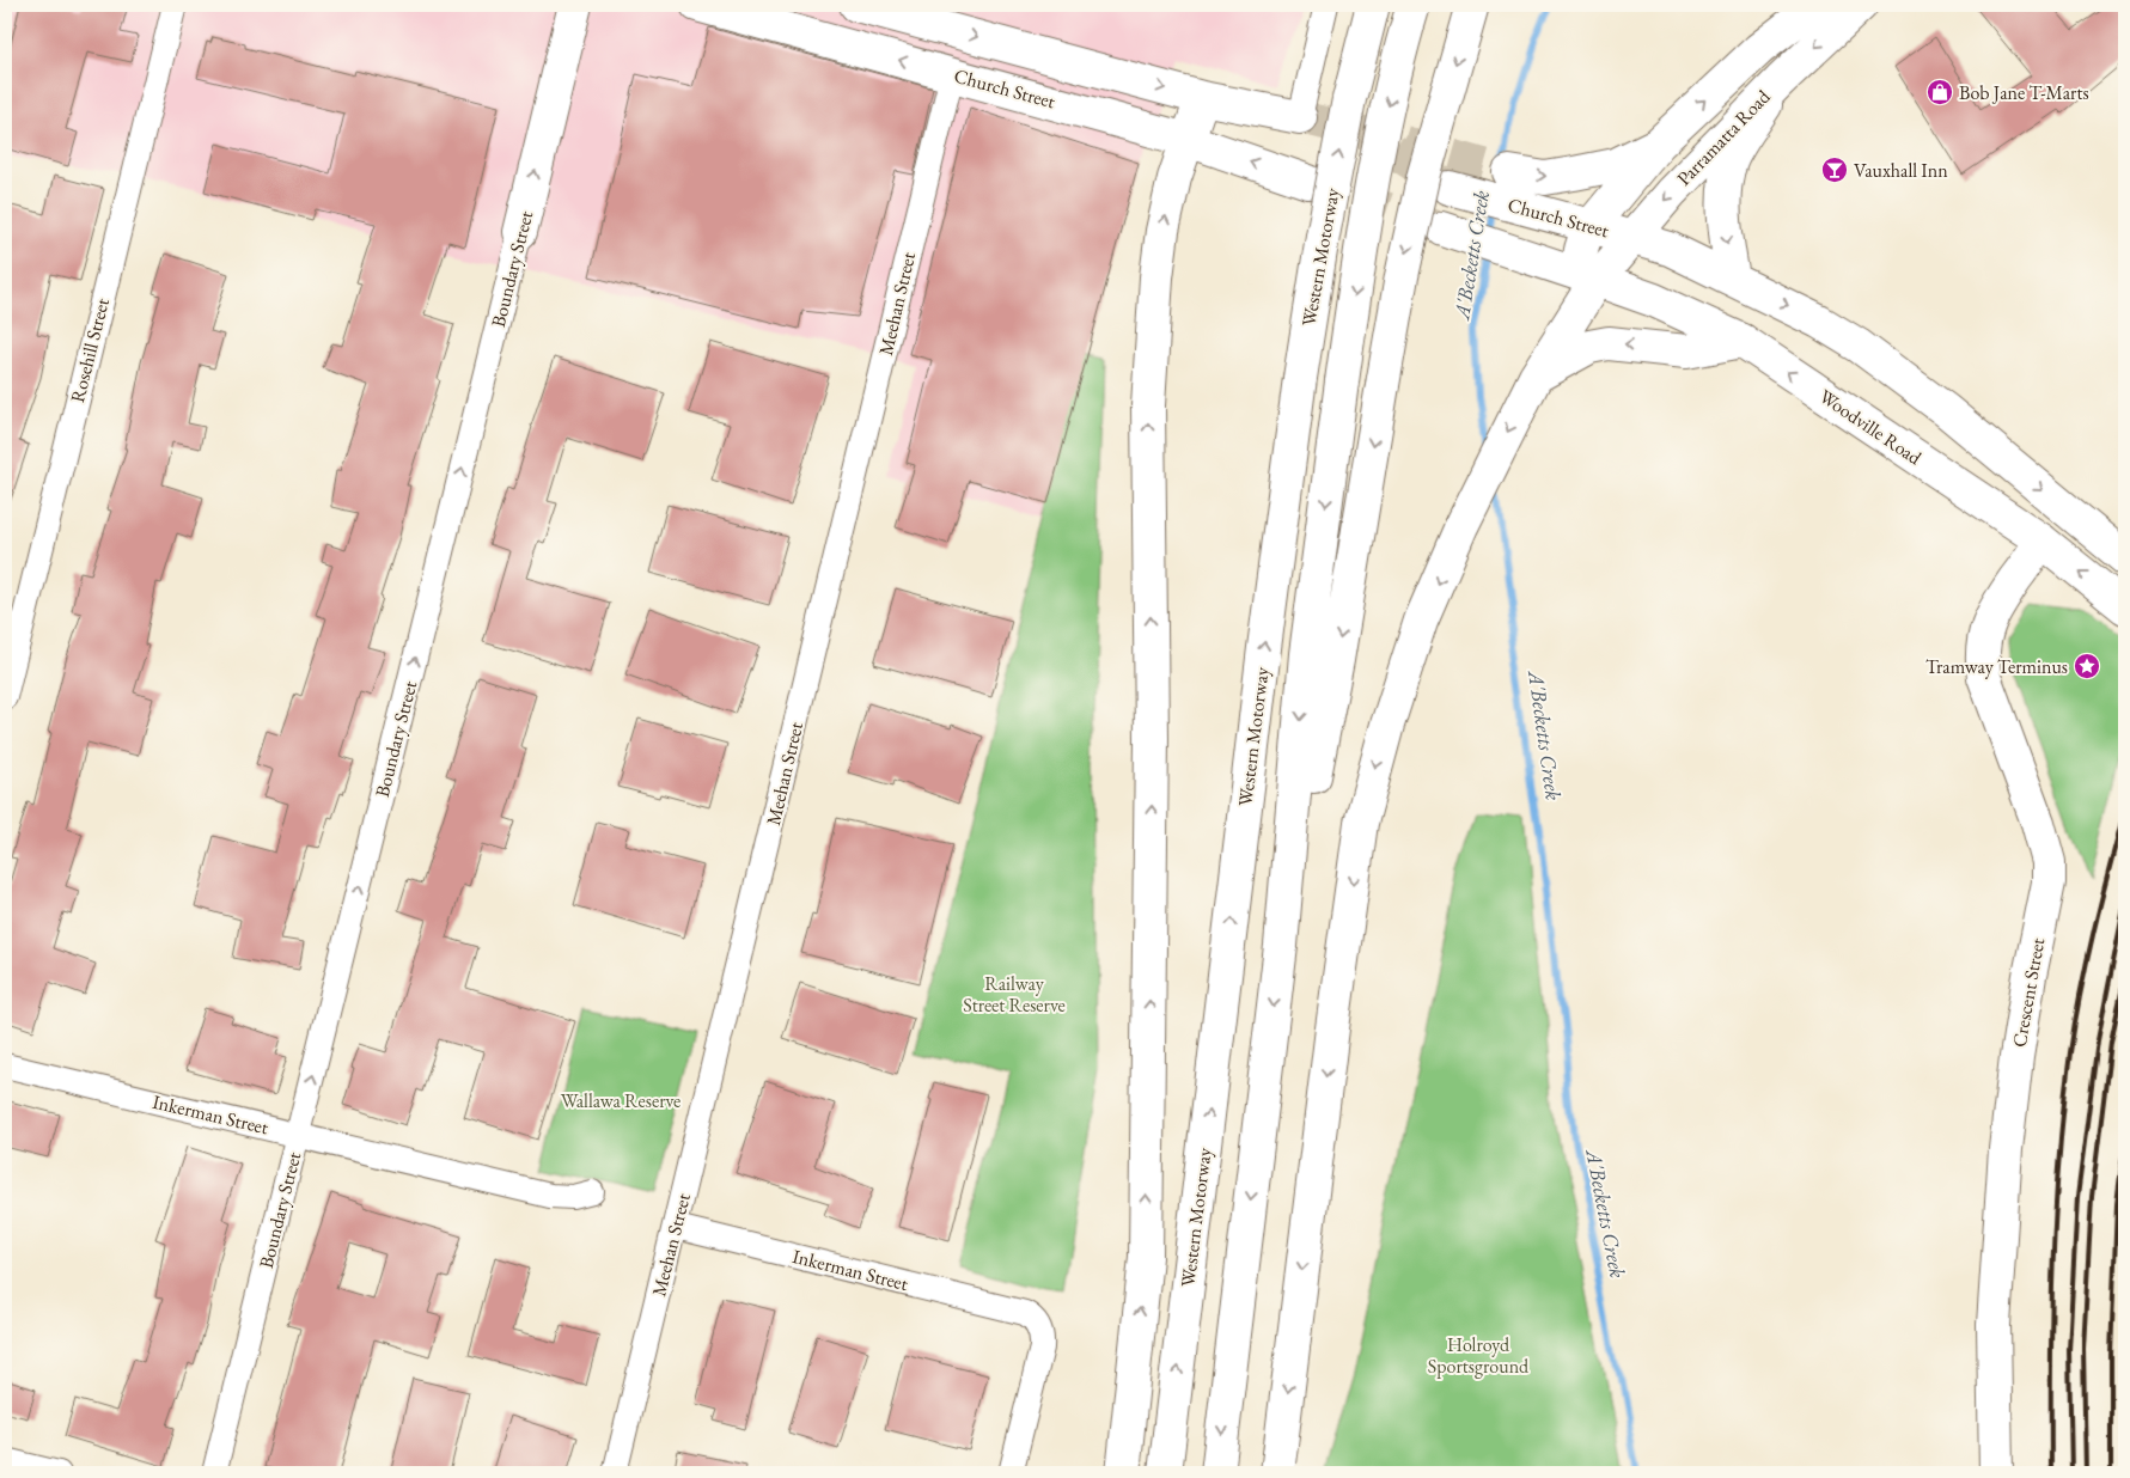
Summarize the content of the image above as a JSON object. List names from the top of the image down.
{
  "streets": {
    "main road": [
      "Church Street",
      "Parramatta Road",
      "Western Motorway",
      "Boundary Street",
      "Woodville Road",
      "Crescent Street"
    ],
    "street": ["Meehan Street", "Rosehill Street", "Inkerman Street"]
  },
  "crossings": [
    ["Church Street", "Parramatta Road"],
    ["Church Street", "Meehan Street"],
    ["Parramatta Road", "Woodville Road"],
    ["Boundary Street", "Inkerman Street"],
    ["Meehan Street", "Inkerman Street"],
    ["Woodville Road", "Crescent Street"]
  ],
  "one_way": ["Boundary Street"],
  "water": ["A'Becketts Creek"],
  "parks": ["Railway Street Reserve", "Wallawa Reserve", "Holroyd Sportsground"],
  "places": {
    "shop": ["Bob Jane T-Marts"],
    "bar": ["Vauxhall Inn"],
    "place": ["Tramway Terminus"]
  }
}
